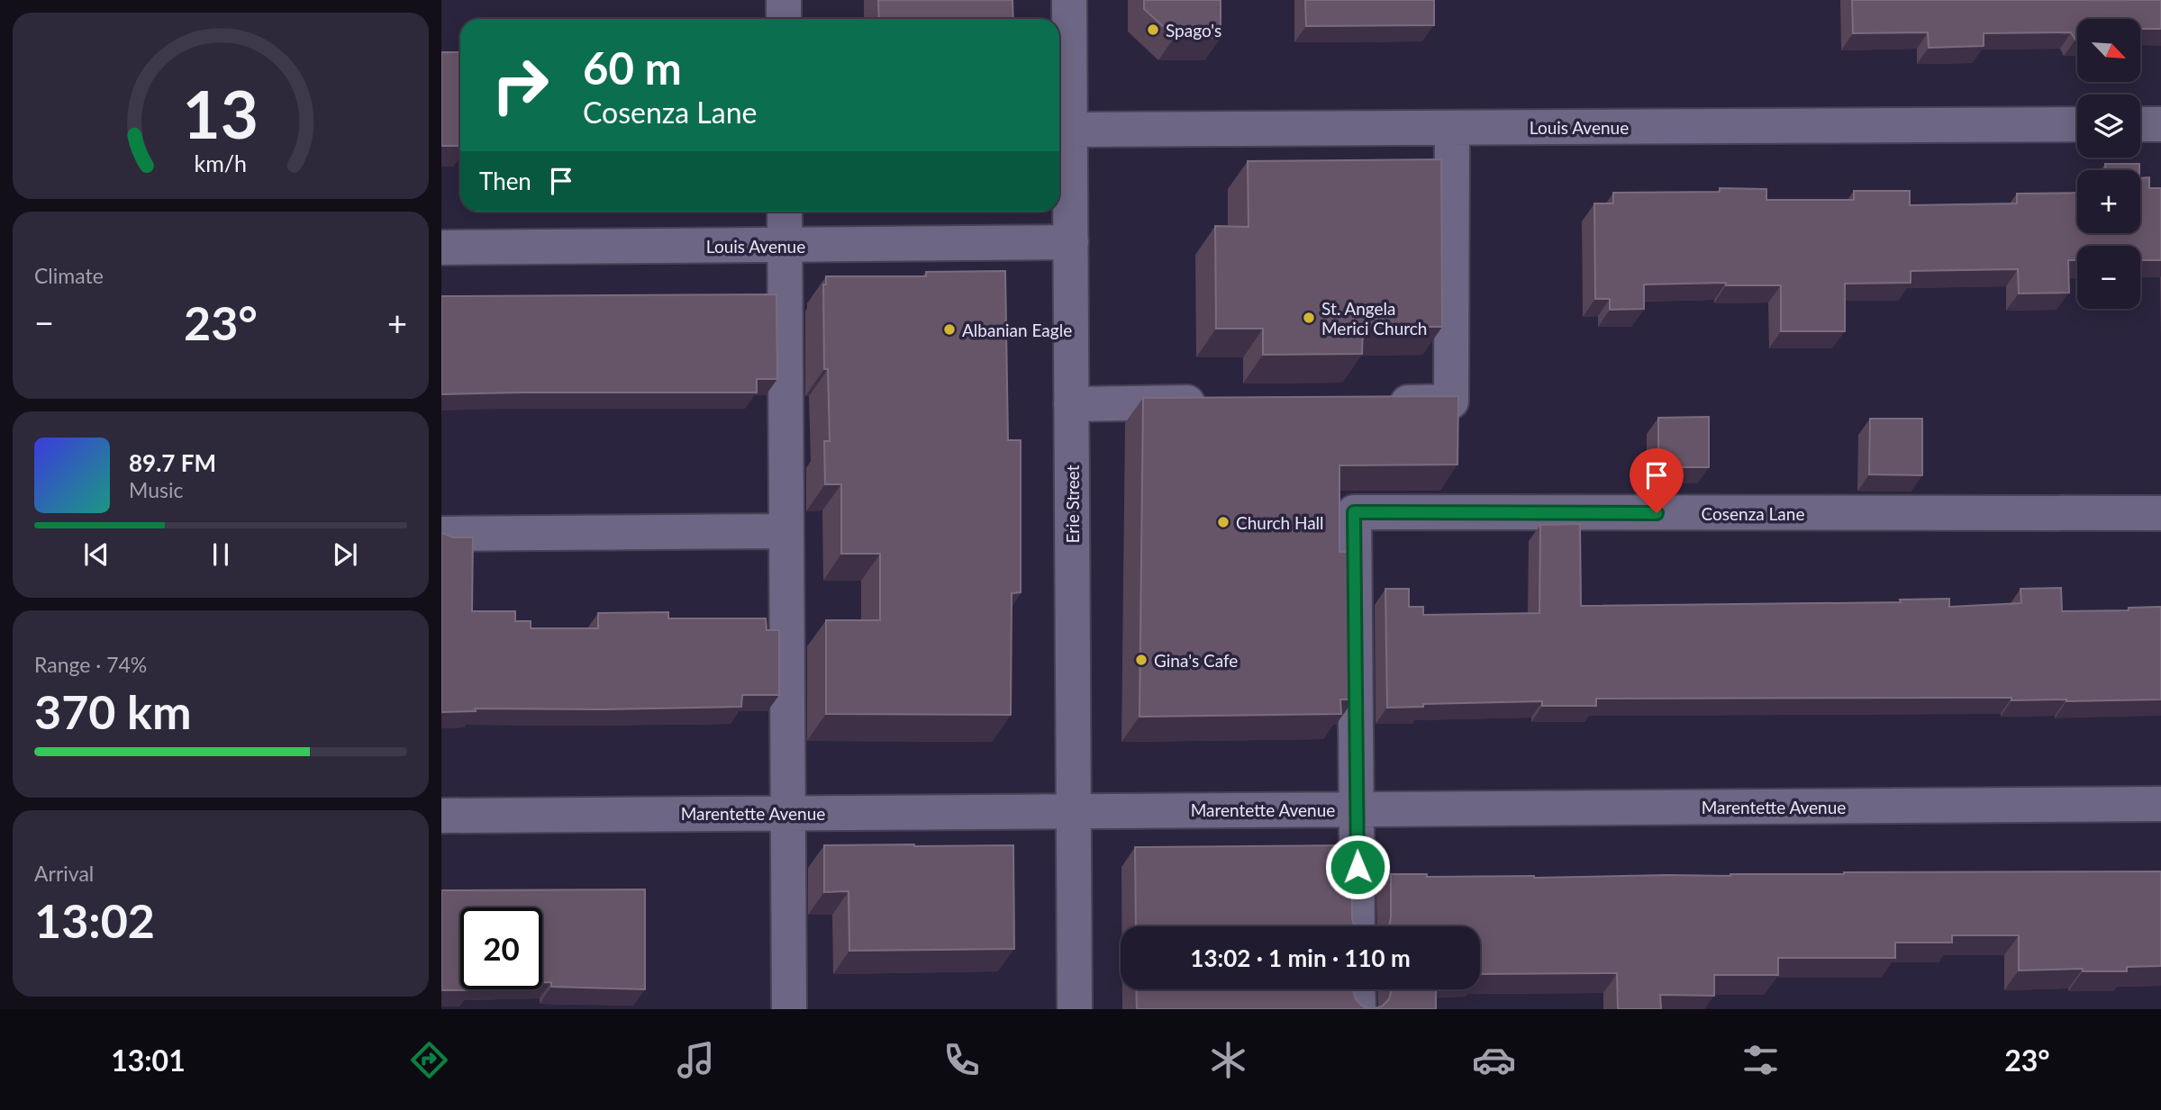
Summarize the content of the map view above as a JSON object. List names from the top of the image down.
{
  "streets": {
    "street": [
      "Louis Avenue",
      "Erie Street",
      "Cosenza Lane",
      "Marentette Avenue"
    ]
  },
  "crossings": [
    ["Louis Avenue", "Erie Street"],
    ["Erie Street", "Marentette Avenue"],
    ["Cosenza Lane", "Marentette Avenue"]
  ],
  "places": [
    "Spago's",
    "St. Angela Merici Church",
    "Albanian Eagle",
    "Church Hall",
    "Gina's Cafe"
  ],
  "north": "bottom right",
  "page": {
    "map_buttons": ["+", "−"],
    "turn": ["60 m", "Cosenza Lane"],
    "then": "Then",
    "tile": [
      "Climate",
      ["Range · 74%", "370 km"],
      ["Arrival", "13:02"]
    ],
    "heat": ["−", "23°", "+"],
    "song": ["89.7 FM", "Music"],
    "limit": "20",
    "trip": "13:02 · 1 min · 110 m",
    "tabs": ["13:01", "23°"],
    "gauge": ["13", "km/h"]
  }
}
